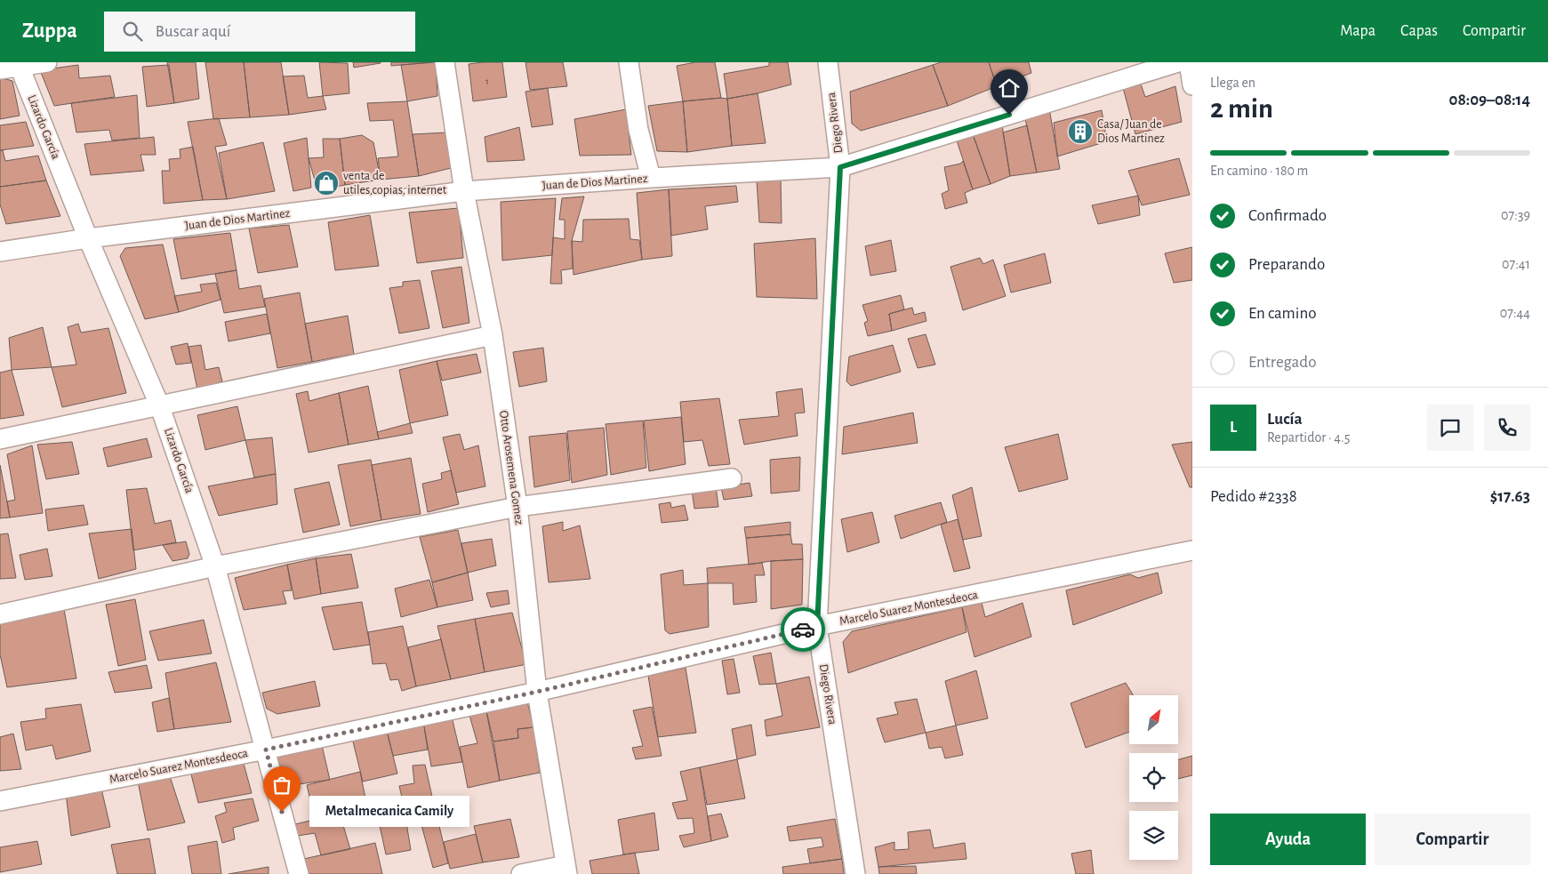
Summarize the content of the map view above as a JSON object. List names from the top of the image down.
{
  "streets": {
    "street": [
      "Diego Rivera",
      "Lizardo García",
      "Juan de Dios Martinez",
      "Otto Arosemena Gomez",
      "Marcelo Suarez Montesdeoca"
    ]
  },
  "crossings": [
    ["Diego Rivera", "Juan de Dios Martinez"],
    ["Diego Rivera", "Marcelo Suarez Montesdeoca"],
    ["Lizardo García", "Juan de Dios Martinez"],
    ["Lizardo García", "Marcelo Suarez Montesdeoca"],
    ["Juan de Dios Martinez", "Otto Arosemena Gomez"],
    ["Otto Arosemena Gomez", "Marcelo Suarez Montesdeoca"]
  ],
  "places": {
    "building": ["Casa/ Juan de Dios Martinez"],
    "shop": ["venta de utiles,copias, internet"],
    "other": ["Metalmecanica Camily"]
  },
  "house_numbers": ["1"],
  "north": "top right",
  "page": {
    "header": "Zuppa",
    "search": "Buscar aquí",
    "nav": ["Mapa", "Capas", "Compartir"],
    "heading": ["2 min", "Llega en", "08:09–08:14"],
    "panel": [
      "Lucía",
      "Repartidor · 4.5",
      "Pedido #2338",
      "$17.63"
    ],
    "bar": "En camino · 180 m",
    "list": [
      ["Confirmado", "07:39"],
      ["Preparando", "07:41"],
      ["En camino", "07:44"],
      "Entregado"
    ],
    "round": "L",
    "bubble": "Metalmecanica Camily",
    "buttons": ["Ayuda", "Compartir"]
  }
}
